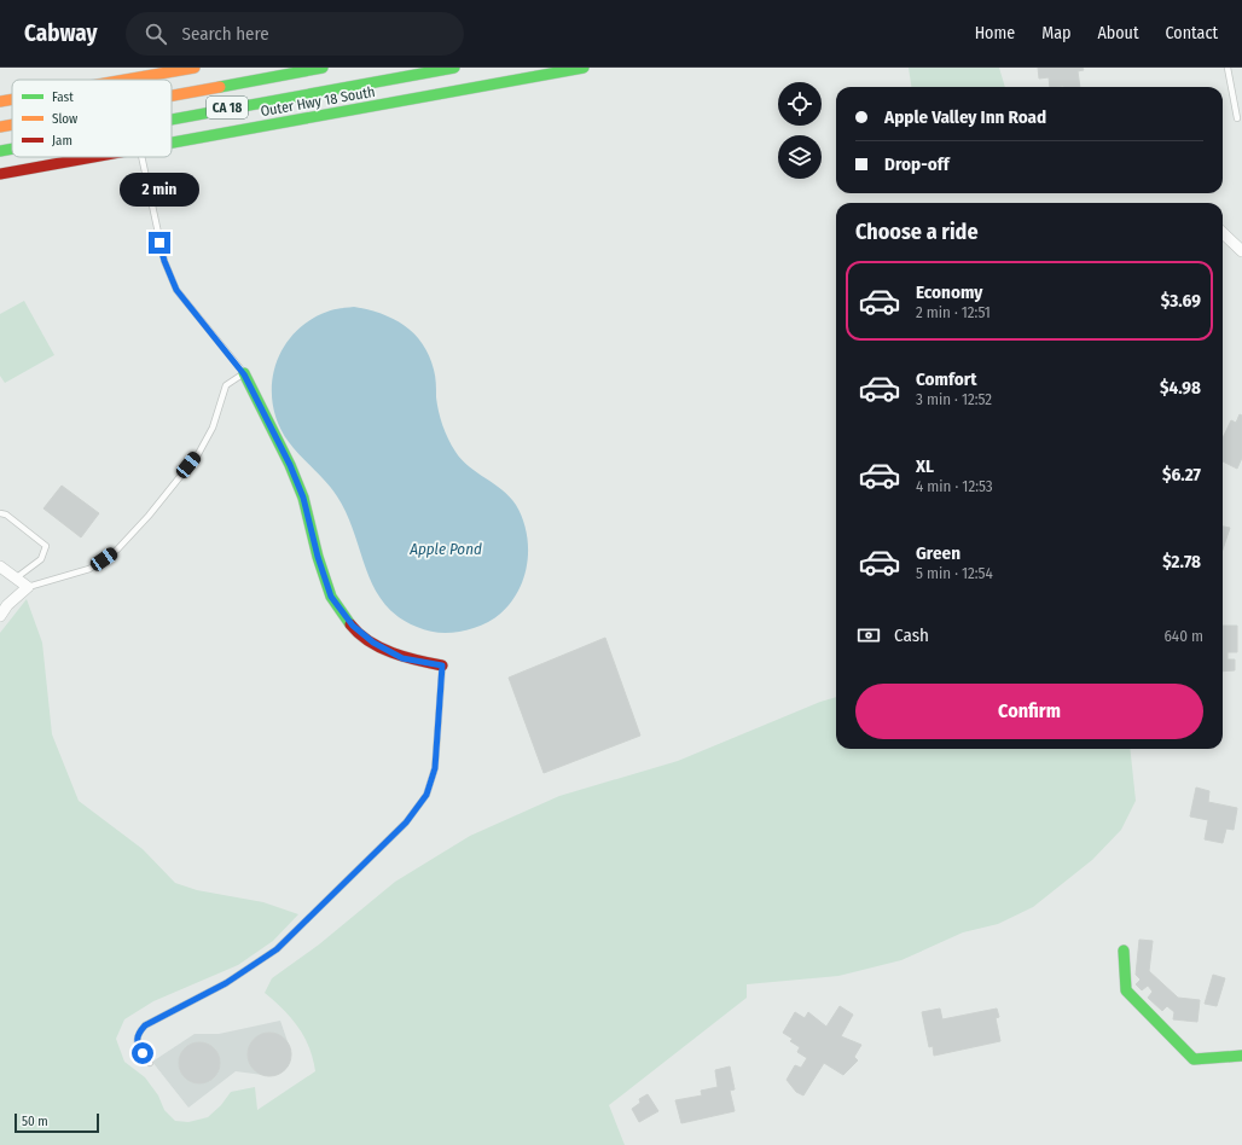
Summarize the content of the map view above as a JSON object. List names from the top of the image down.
{
  "streets": {
    "street": ["Outer Hwy 18 South", "CA 18"]
  },
  "water": ["Apple Pond"],
  "legend": ["Fast", "Slow", "Jam"],
  "scale_bar": "50 m",
  "page": {
    "header": "Cabway",
    "search": "Search here",
    "nav": [
      "Home",
      "Map",
      "About",
      "Contact"
    ],
    "banner": ["Apple Valley Inn Road", "Drop-off"],
    "bubble": "2 min",
    "heading": "Choose a ride",
    "list": [
      {
        "name": "Economy",
        "note": "2 min · 12:51",
        "value": "$3.69"
      },
      {
        "name": "Comfort",
        "note": "3 min · 12:52",
        "value": "$4.98"
      },
      {
        "name": "XL",
        "note": "4 min · 12:53",
        "value": "$6.27"
      },
      {
        "name": "Green",
        "note": "5 min · 12:54",
        "value": "$2.78"
      }
    ],
    "pay": ["Cash", "640 m"],
    "buttons": "Confirm",
    "scale": "50 m"
  }
}
